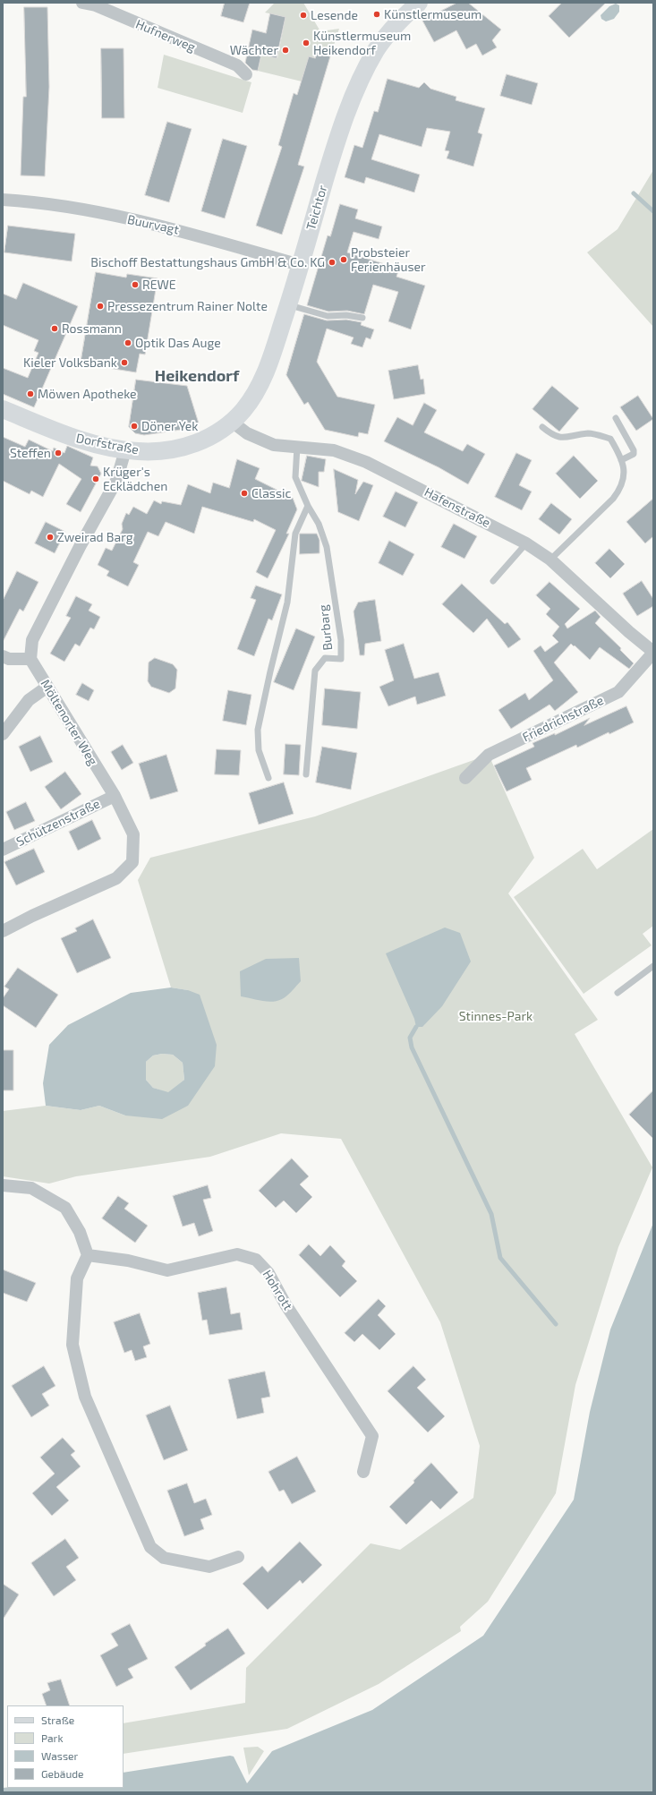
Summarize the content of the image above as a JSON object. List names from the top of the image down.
{
  "streets": {
    "street": [
      "Hufnerweg",
      "Teichtor",
      "Buurvagt",
      "Dorfstraße",
      "Hafenstraße",
      "Friedrichstraße",
      "Möltenorter Weg",
      "Schützenstraße",
      "Hohrott"
    ],
    "lane": ["Burbarg"]
  },
  "crossings": [
    ["Teichtor", "Buurvagt"],
    ["Teichtor", "Dorfstraße"],
    ["Teichtor", "Hafenstraße"],
    ["Dorfstraße", "Hafenstraße"],
    ["Hafenstraße", "Burbarg"],
    ["Hafenstraße", "Friedrichstraße"],
    ["Möltenorter Weg", "Schützenstraße"]
  ],
  "districts": ["Heikendorf"],
  "parks": ["Stinnes-Park"],
  "places": [
    "Künstlermuseum",
    "Lesende",
    "Künstlermuseum Heikendorf",
    "Wächter",
    "Probsteier Ferienhäuser",
    "Bischoff Bestattungshaus GmbH & Co. KG",
    "REWE",
    "Pressezentrum Rainer Nolte",
    "Rossmann",
    "Optik Das Auge",
    "Kieler Volksbank",
    "Möwen Apotheke",
    "Döner Yek",
    "Steffen",
    "Krüger's Ecklädchen",
    "Classic",
    "Zweirad Barg"
  ],
  "legend": [
    "Straße",
    "Park",
    "Wasser",
    "Gebäude"
  ]
}
